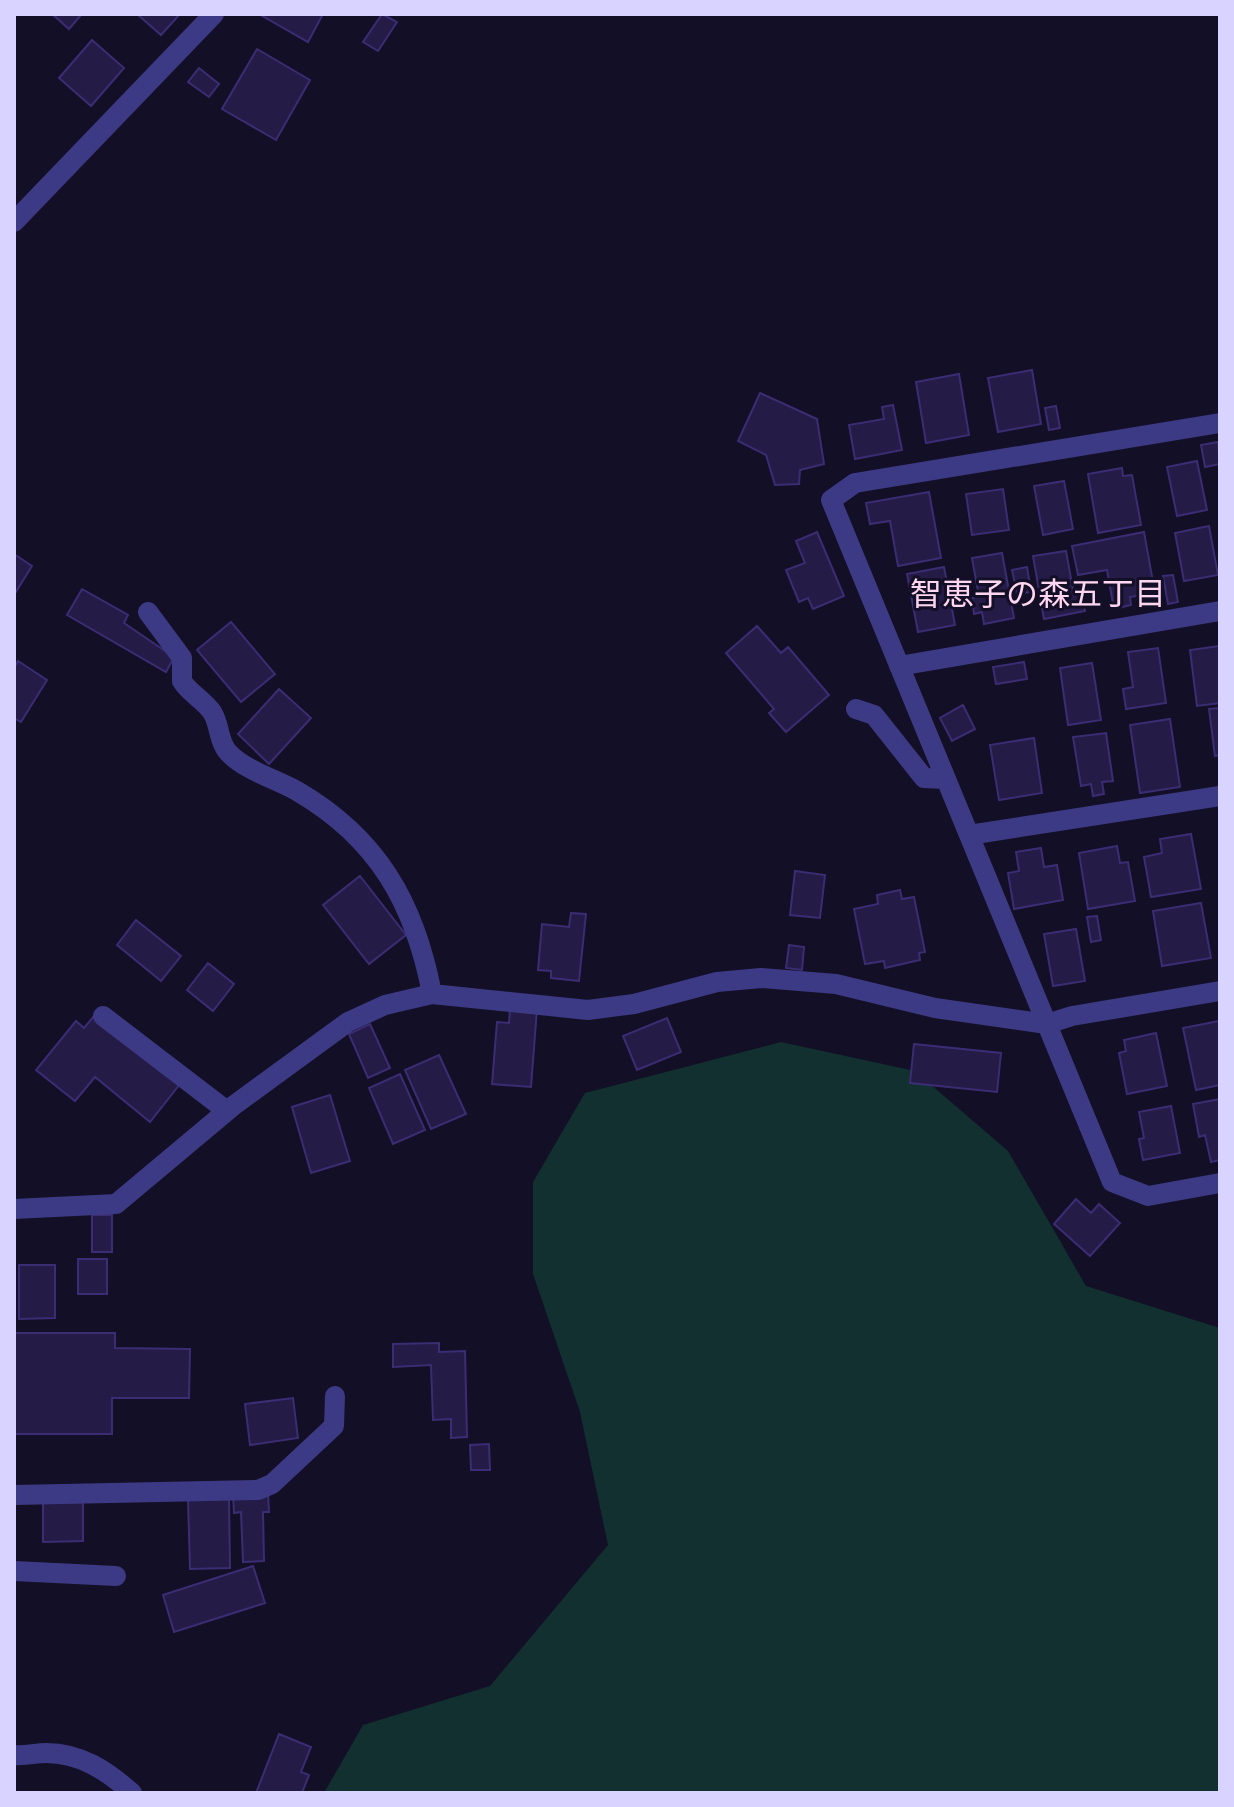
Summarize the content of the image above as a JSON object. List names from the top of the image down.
{
  "districts": ["智恵子の森五丁目"]
}
